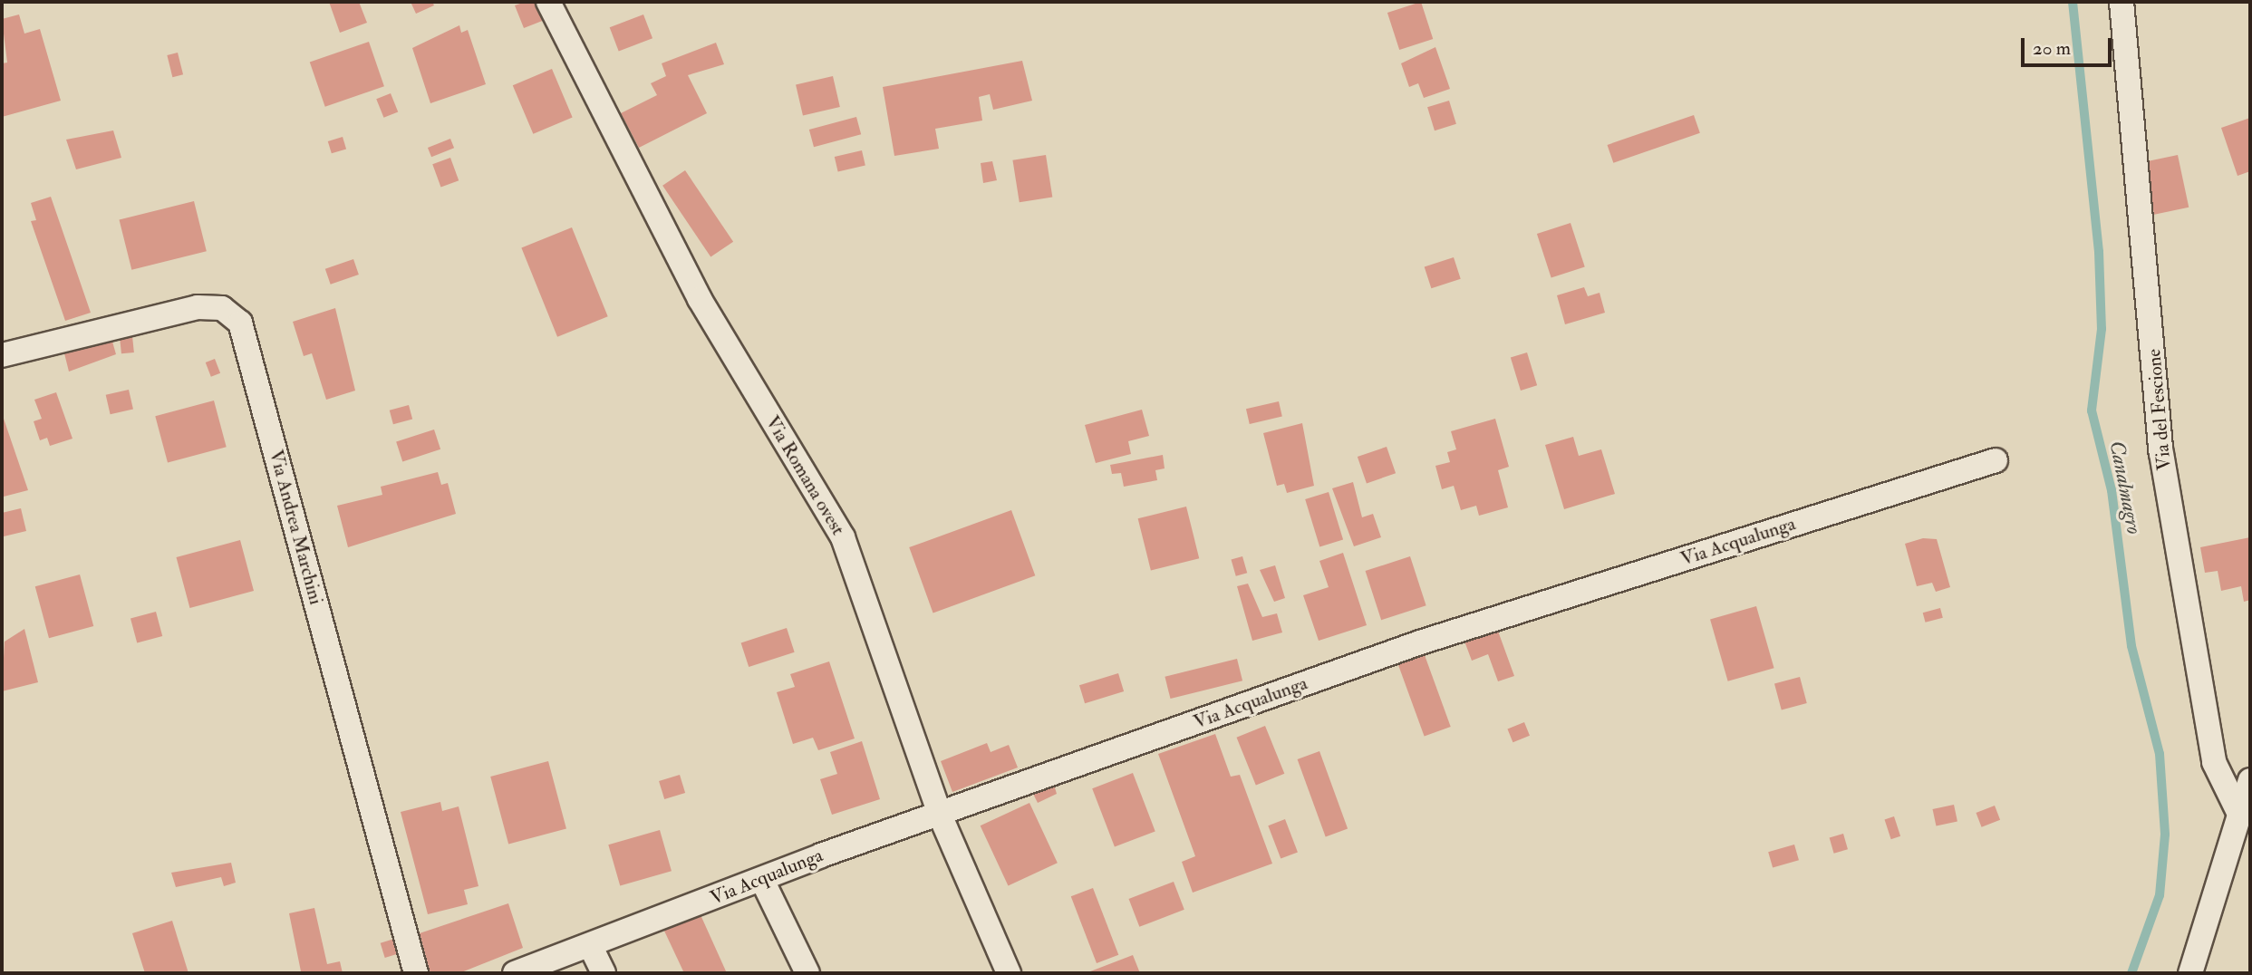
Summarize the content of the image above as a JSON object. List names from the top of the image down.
{
  "streets": {
    "street": [
      "Via del Fescione",
      "Via Romana ovest",
      "Via Andrea Marchini",
      "Via Acqualunga"
    ]
  },
  "crossings": [
    ["Via Romana ovest", "Via Acqualunga"]
  ],
  "water": ["Canalmagro"],
  "scale_bar": "20 m"
}
